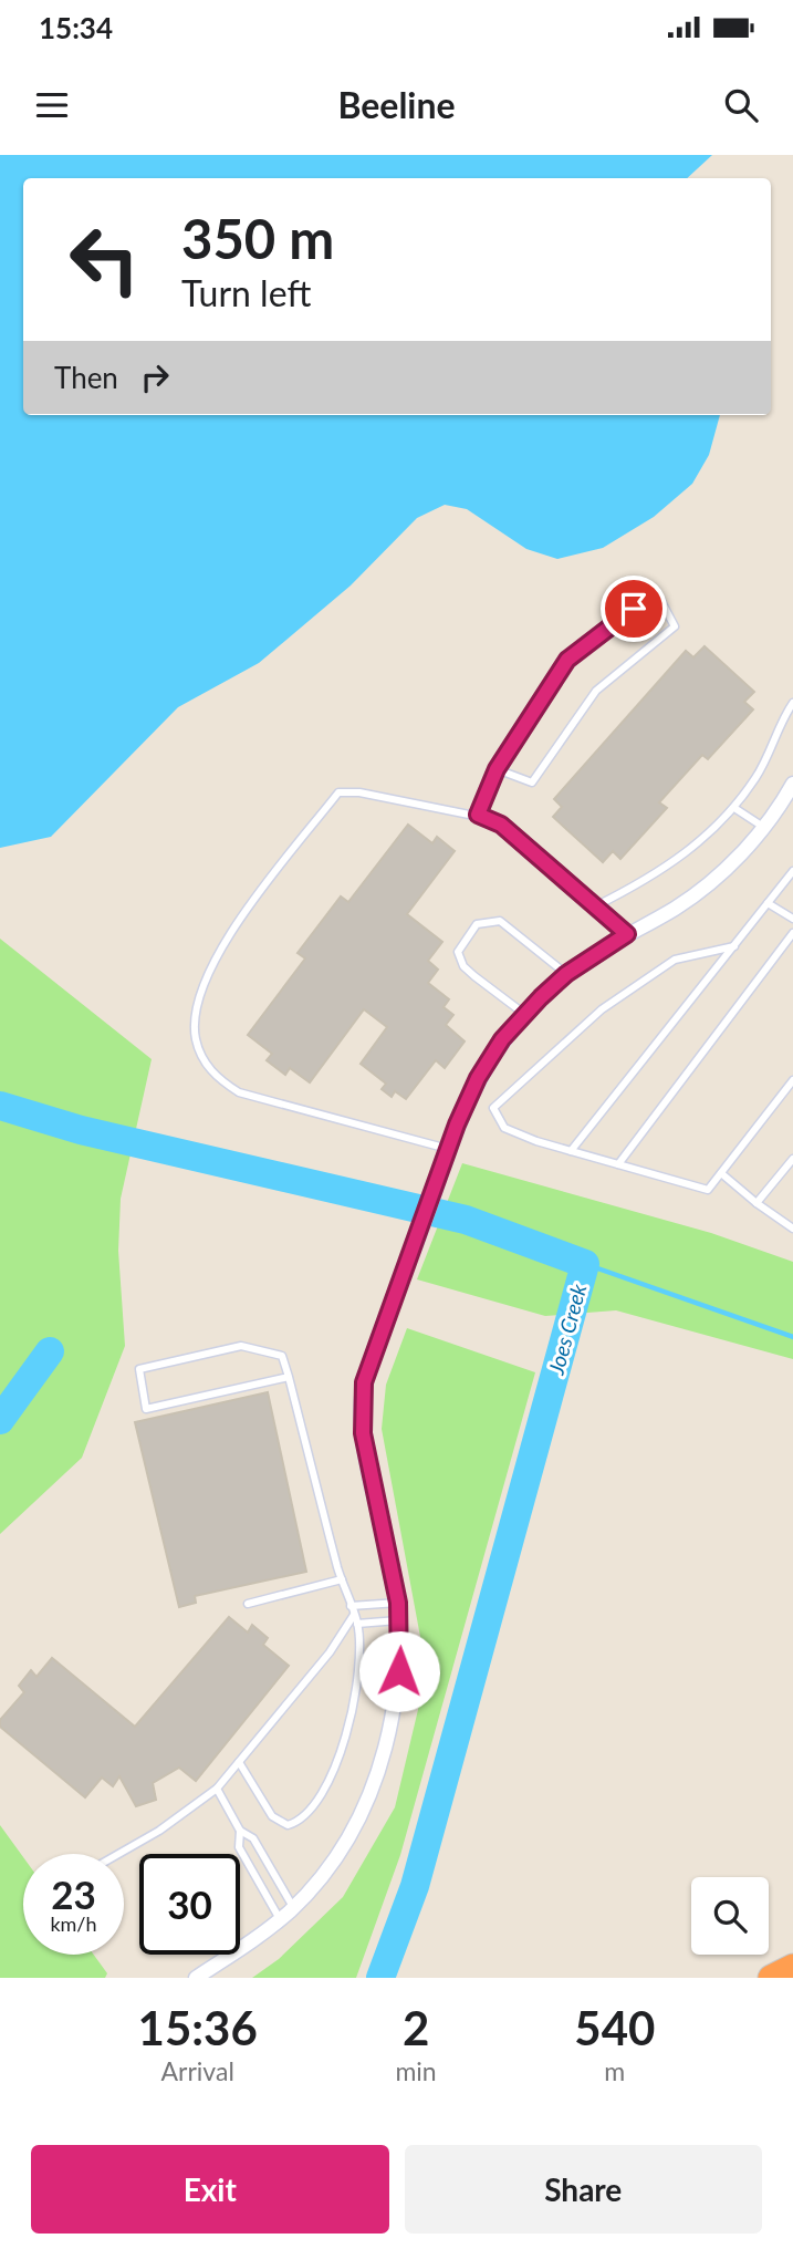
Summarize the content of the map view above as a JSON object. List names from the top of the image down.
{
  "water": ["Joes Creek"],
  "page": {
    "status": "15:34",
    "header": "Beeline",
    "turn": ["350 m", "Turn left"],
    "then": "Then",
    "speed": "23 km/h",
    "limit": "30",
    "eta": [
      "15:36",
      "Arrival",
      "2",
      "min",
      "540",
      "m"
    ],
    "buttons": ["Exit", "Share"]
  }
}
